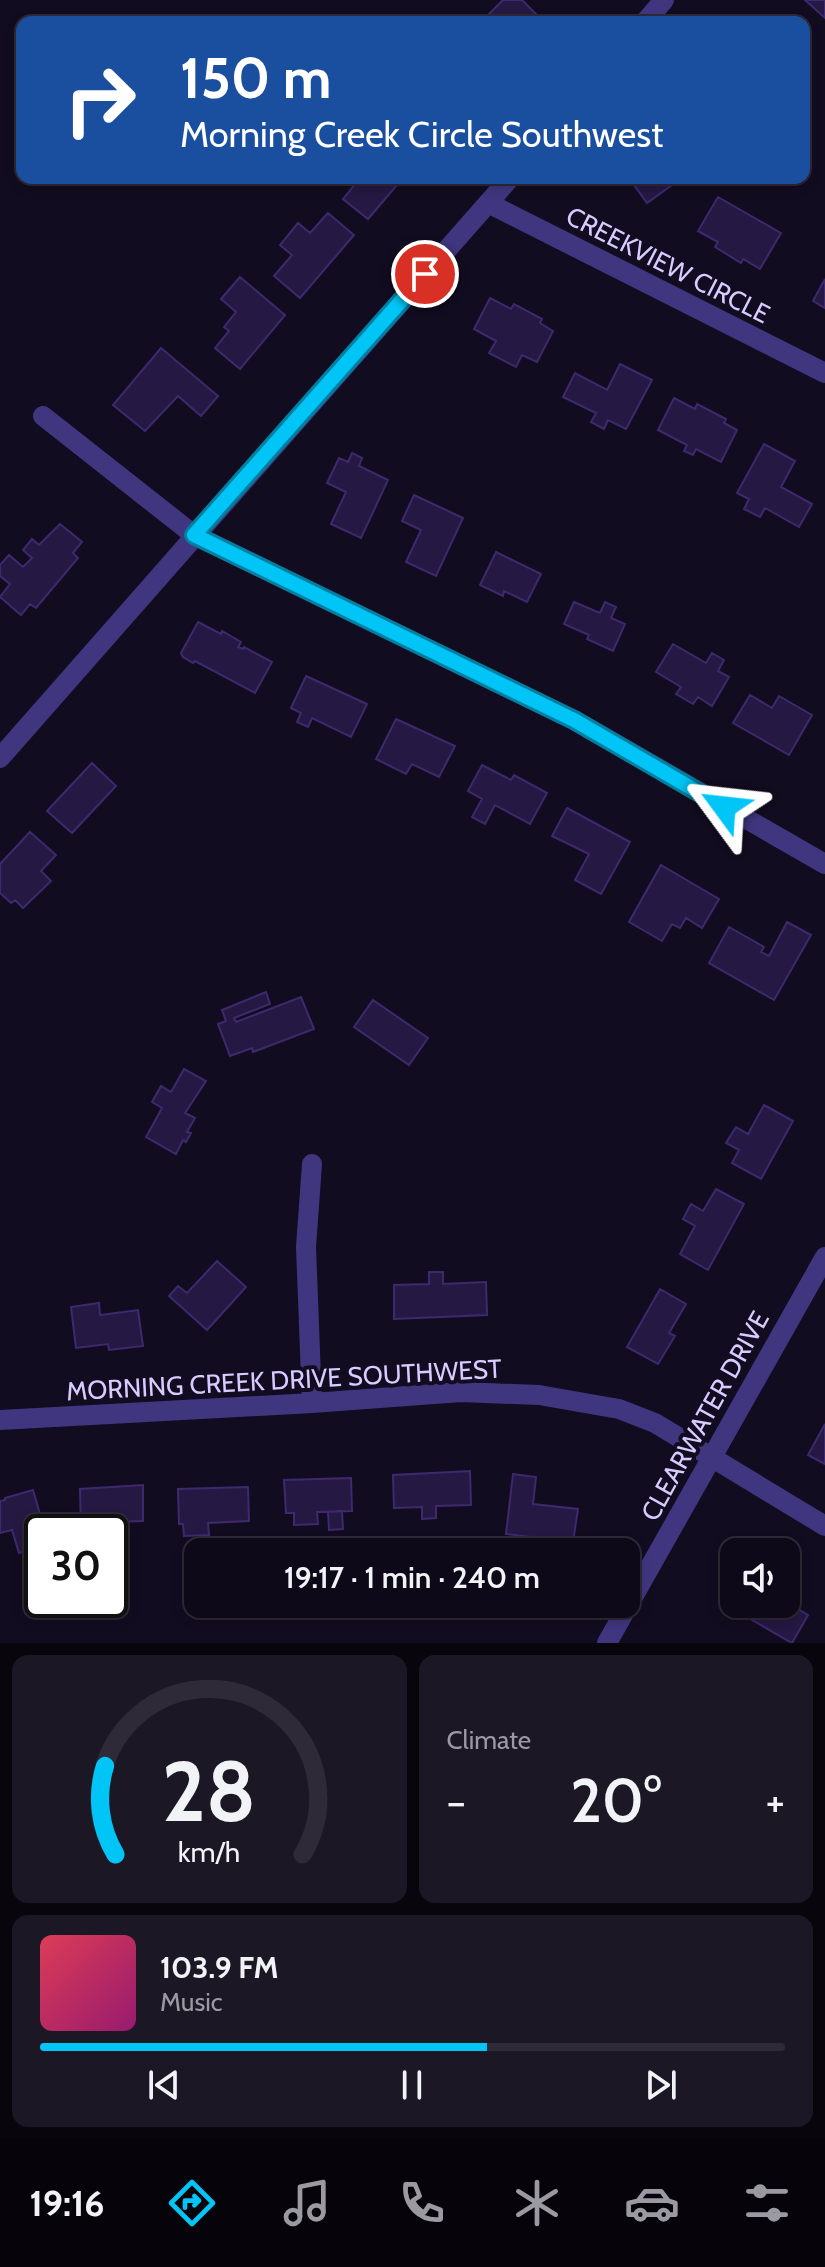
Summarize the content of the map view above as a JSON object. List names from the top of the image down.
{
  "streets": {
    "street": ["CREEKVIEW CIRCLE", "MORNING CREEK DRIVE SOUTHWEST", "CLEARWATER DRIVE"]
  },
  "crossings": [
    ["MORNING CREEK DRIVE SOUTHWEST", "CLEARWATER DRIVE"]
  ],
  "page": {
    "turn": ["150 m", "Morning Creek Circle Southwest"],
    "limit": "30",
    "trip": "19:17 · 1 min · 240 m",
    "tile": "Climate",
    "heat": ["−", "20°", "+"],
    "song": ["103.9 FM", "Music"],
    "tabs": "19:16",
    "gauge": ["28", "km/h"]
  }
}
